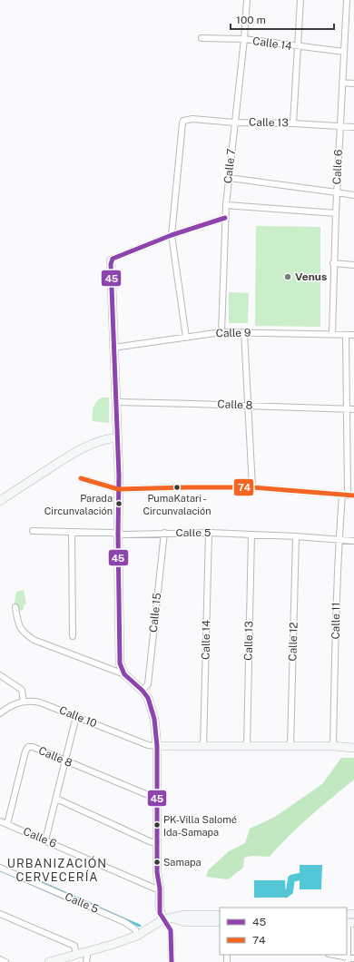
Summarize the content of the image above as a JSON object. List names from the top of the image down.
{
  "streets": {
    "street": [
      "Calle 14",
      "Calle 13",
      "Calle 7",
      "Calle 6",
      "Calle 9",
      "Calle 8",
      "Calle 5",
      "Calle 15",
      "Calle 11",
      "Calle 12",
      "Calle 10"
    ]
  },
  "crossings": [
    ["Calle 14", "Calle 7"],
    ["Calle 14", "Calle 6"],
    ["Calle 14", "Calle 5"],
    ["Calle 13", "Calle 7"],
    ["Calle 13", "Calle 6"],
    ["Calle 13", "Calle 5"],
    ["Calle 7", "Calle 9"],
    ["Calle 6", "Calle 9"],
    ["Calle 6", "Calle 8"],
    ["Calle 5", "Calle 15"],
    ["Calle 5", "Calle 11"],
    ["Calle 5", "Calle 12"]
  ],
  "districts": ["URBANIZACIÓN CERVECERÍA"],
  "places": [
    "Venus",
    "PumaKatari - Circunvalación",
    "Parada Circunvalación",
    "PK-Villa Salomé Ida-Samapa",
    "Samapa"
  ],
  "lines": ["transit line 45", "transit line 74"],
  "legend": ["45", "74"],
  "scale_bar": "100 m"
}
